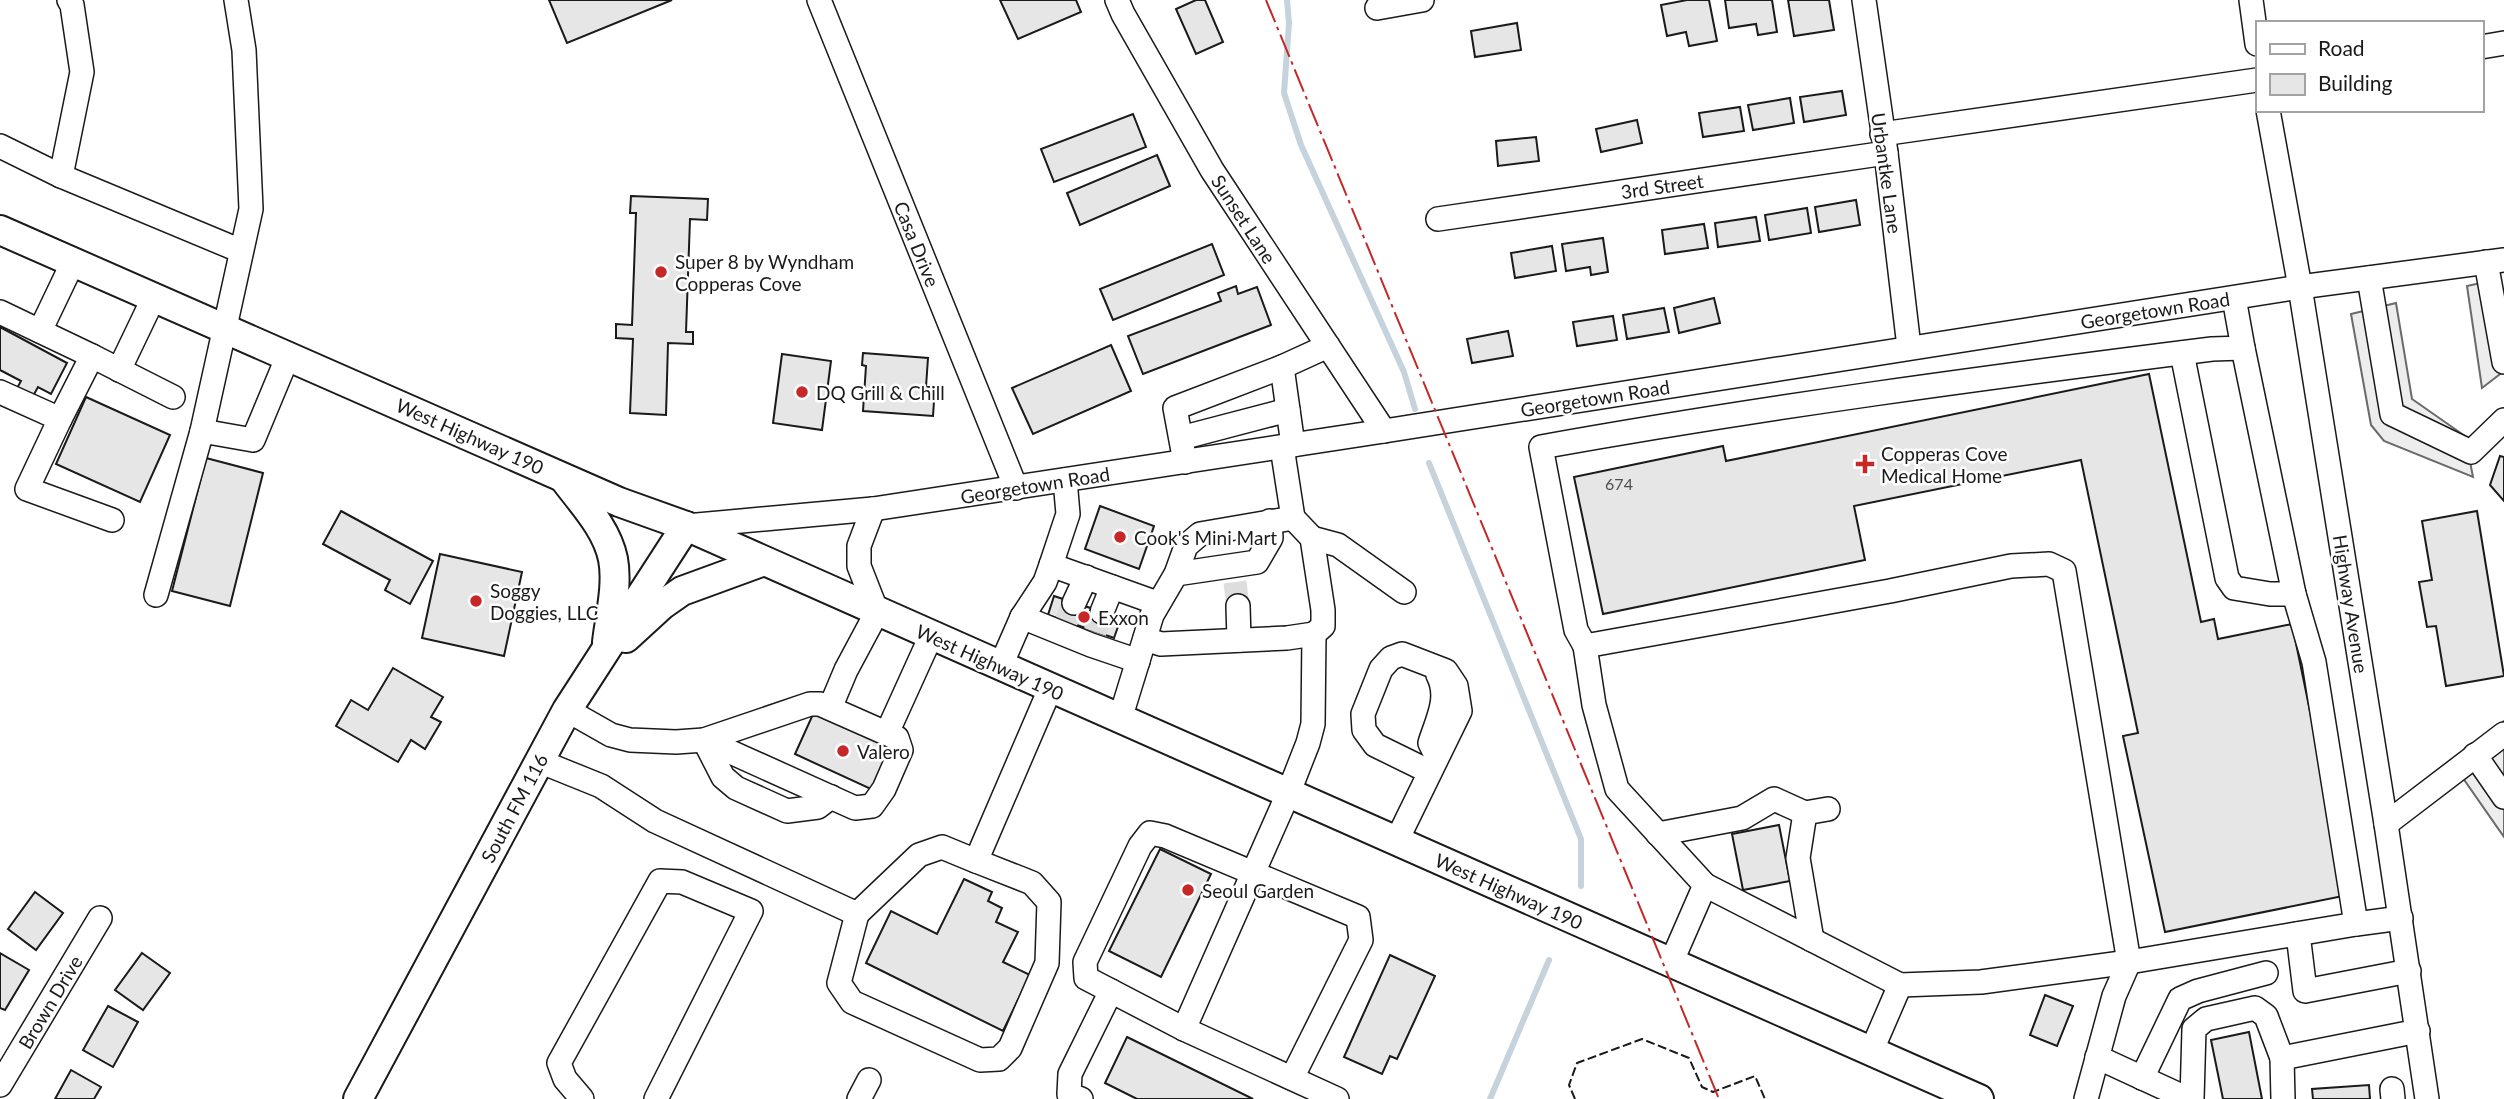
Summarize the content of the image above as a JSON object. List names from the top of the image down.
{
  "streets": {
    "main road": ["West Highway 190", "South FM 116"],
    "street": [
      "Urbantke Lane",
      "3rd Street",
      "Sunset Lane",
      "Casa Drive",
      "Georgetown Road",
      "Highway Avenue",
      "Brown Drive"
    ]
  },
  "crossings": [
    ["Urbantke Lane", "3rd Street"],
    ["Urbantke Lane", "Georgetown Road"],
    ["Sunset Lane", "Georgetown Road"],
    ["Casa Drive", "Georgetown Road"],
    ["Georgetown Road", "West Highway 190"],
    ["Georgetown Road", "Highway Avenue"],
    ["Georgetown Road", "South FM 116"],
    ["West Highway 190", "South FM 116"]
  ],
  "places": {
    "other": [
      "Super 8 by Wyndham Copperas Cove",
      "DQ Grill & Chill",
      "Cook's Mini Mart",
      "Soggy Doggies, LLC",
      "Exxon",
      "Valero",
      "Seoul Garden"
    ],
    "health": ["Copperas Cove Medical Home"]
  },
  "house_numbers": ["674"],
  "legend": ["Road", "Building"]
}
